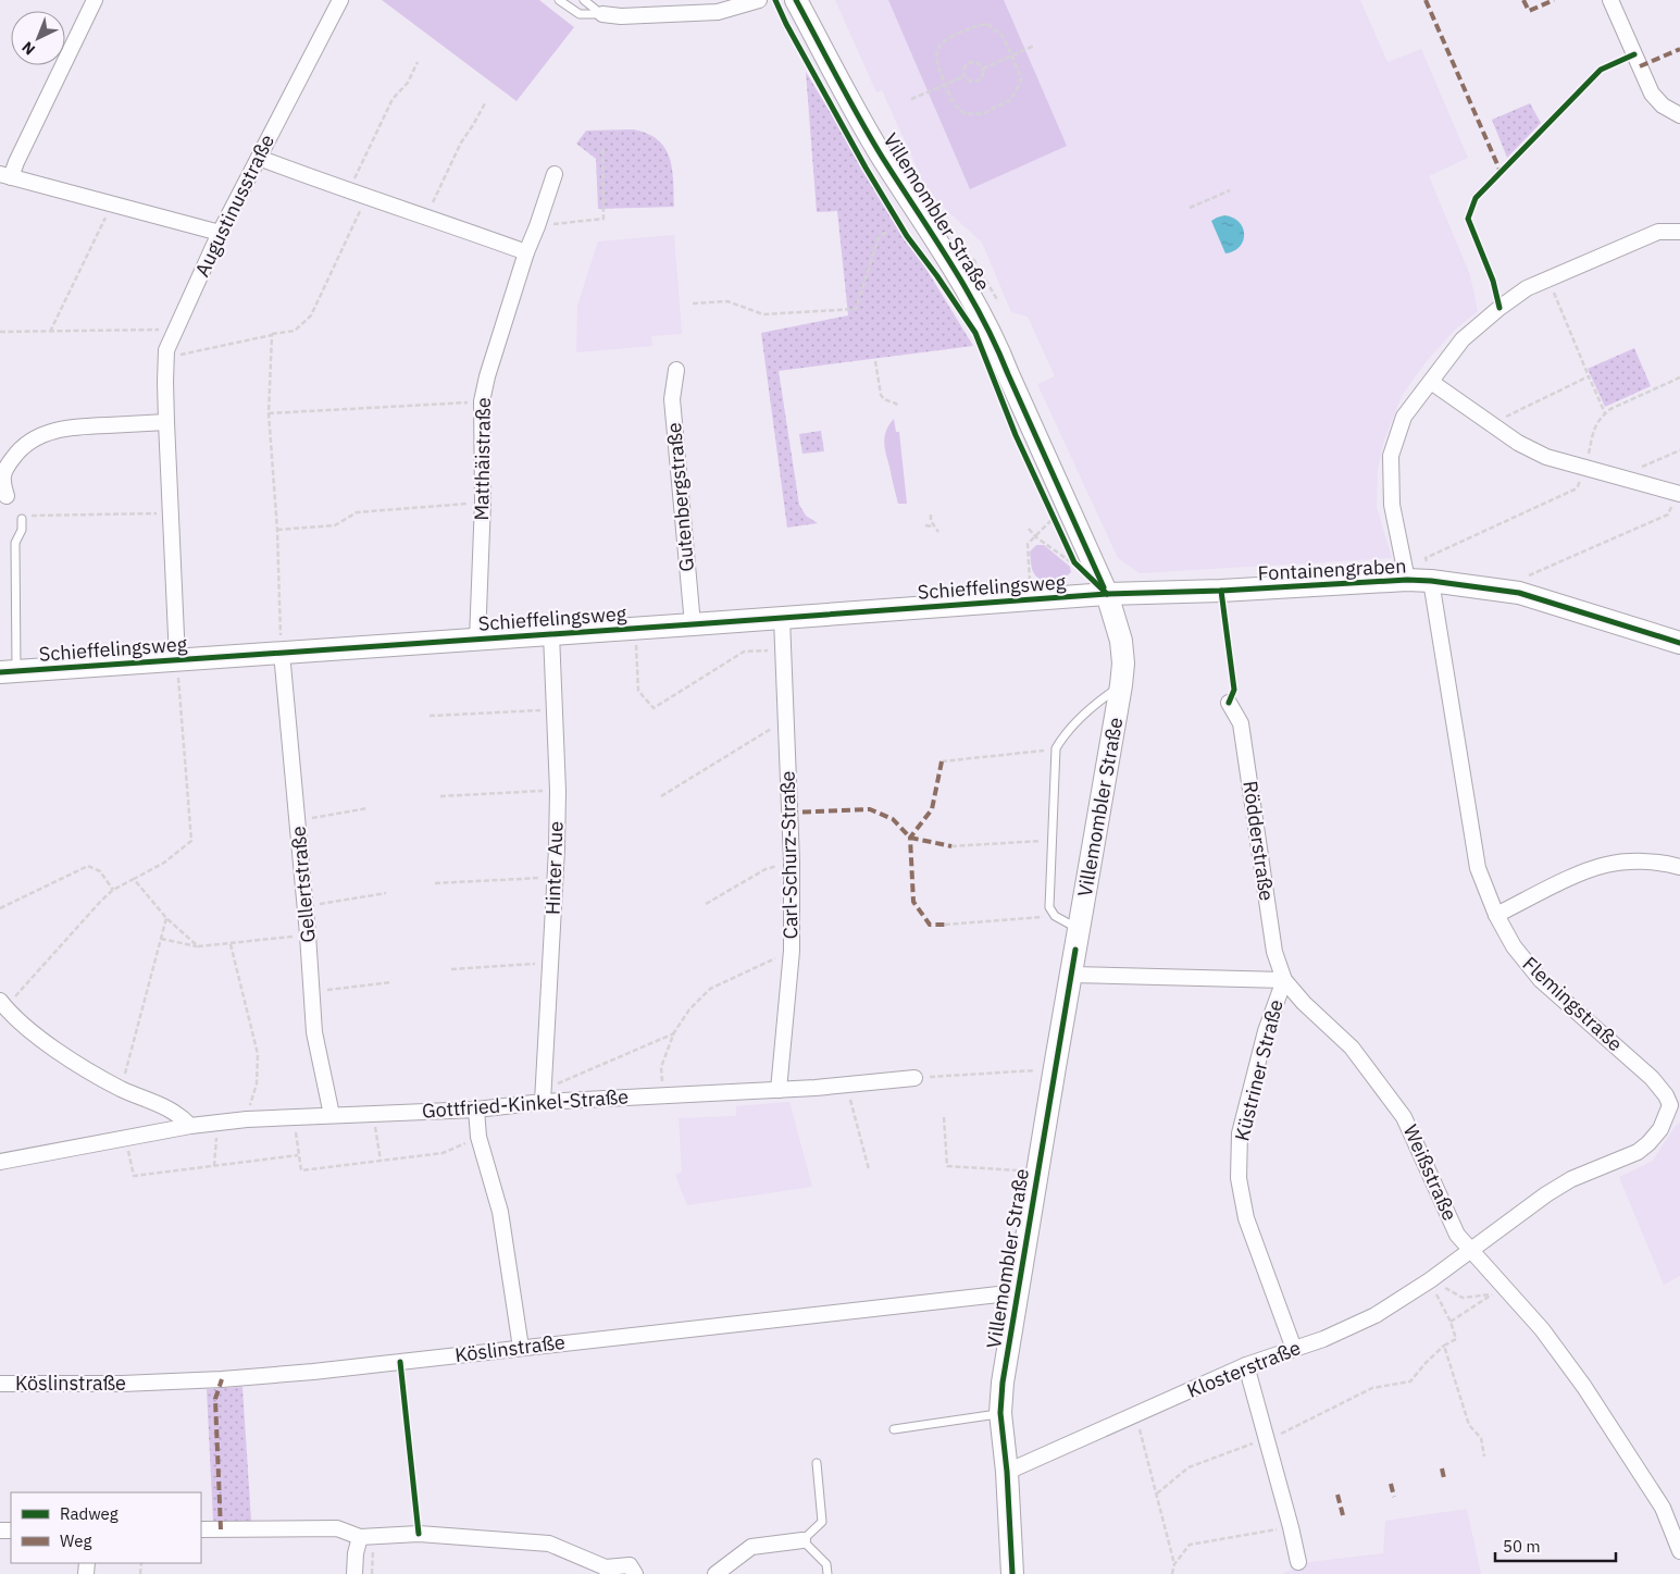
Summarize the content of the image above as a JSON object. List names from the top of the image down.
{
  "streets": {
    "street": [
      "Augustinusstraße",
      "Villemombler Straße",
      "Matthäistraße",
      "Gutenbergstraße",
      "Fontainengraben",
      "Schieffelingsweg",
      "Rödderstraße",
      "Carl-Schurz-Straße",
      "Hinter Aue",
      "Gellertstraße",
      "Flemingstraße",
      "Küstriner Straße",
      "Gottfried-Kinkel-Straße",
      "Weißstraße",
      "Köslinstraße",
      "Klosterstraße"
    ]
  },
  "crossings": [
    ["Augustinusstraße", "Schieffelingsweg"],
    ["Villemombler Straße", "Fontainengraben"],
    ["Villemombler Straße", "Schieffelingsweg"],
    ["Villemombler Straße", "Köslinstraße"],
    ["Villemombler Straße", "Klosterstraße"],
    ["Matthäistraße", "Schieffelingsweg"],
    ["Gutenbergstraße", "Schieffelingsweg"],
    ["Fontainengraben", "Schieffelingsweg"],
    ["Fontainengraben", "Flemingstraße"],
    ["Schieffelingsweg", "Carl-Schurz-Straße"],
    ["Schieffelingsweg", "Hinter Aue"],
    ["Schieffelingsweg", "Gellertstraße"],
    ["Rödderstraße", "Küstriner Straße"],
    ["Rödderstraße", "Weißstraße"],
    ["Carl-Schurz-Straße", "Gottfried-Kinkel-Straße"],
    ["Hinter Aue", "Gottfried-Kinkel-Straße"],
    ["Gellertstraße", "Gottfried-Kinkel-Straße"],
    ["Flemingstraße", "Weißstraße"],
    ["Flemingstraße", "Klosterstraße"],
    ["Küstriner Straße", "Weißstraße"],
    ["Küstriner Straße", "Klosterstraße"],
    ["Weißstraße", "Klosterstraße"]
  ],
  "legend": ["Radweg", "Weg"],
  "scale_bar": "50 m",
  "north": "bottom left"
}
